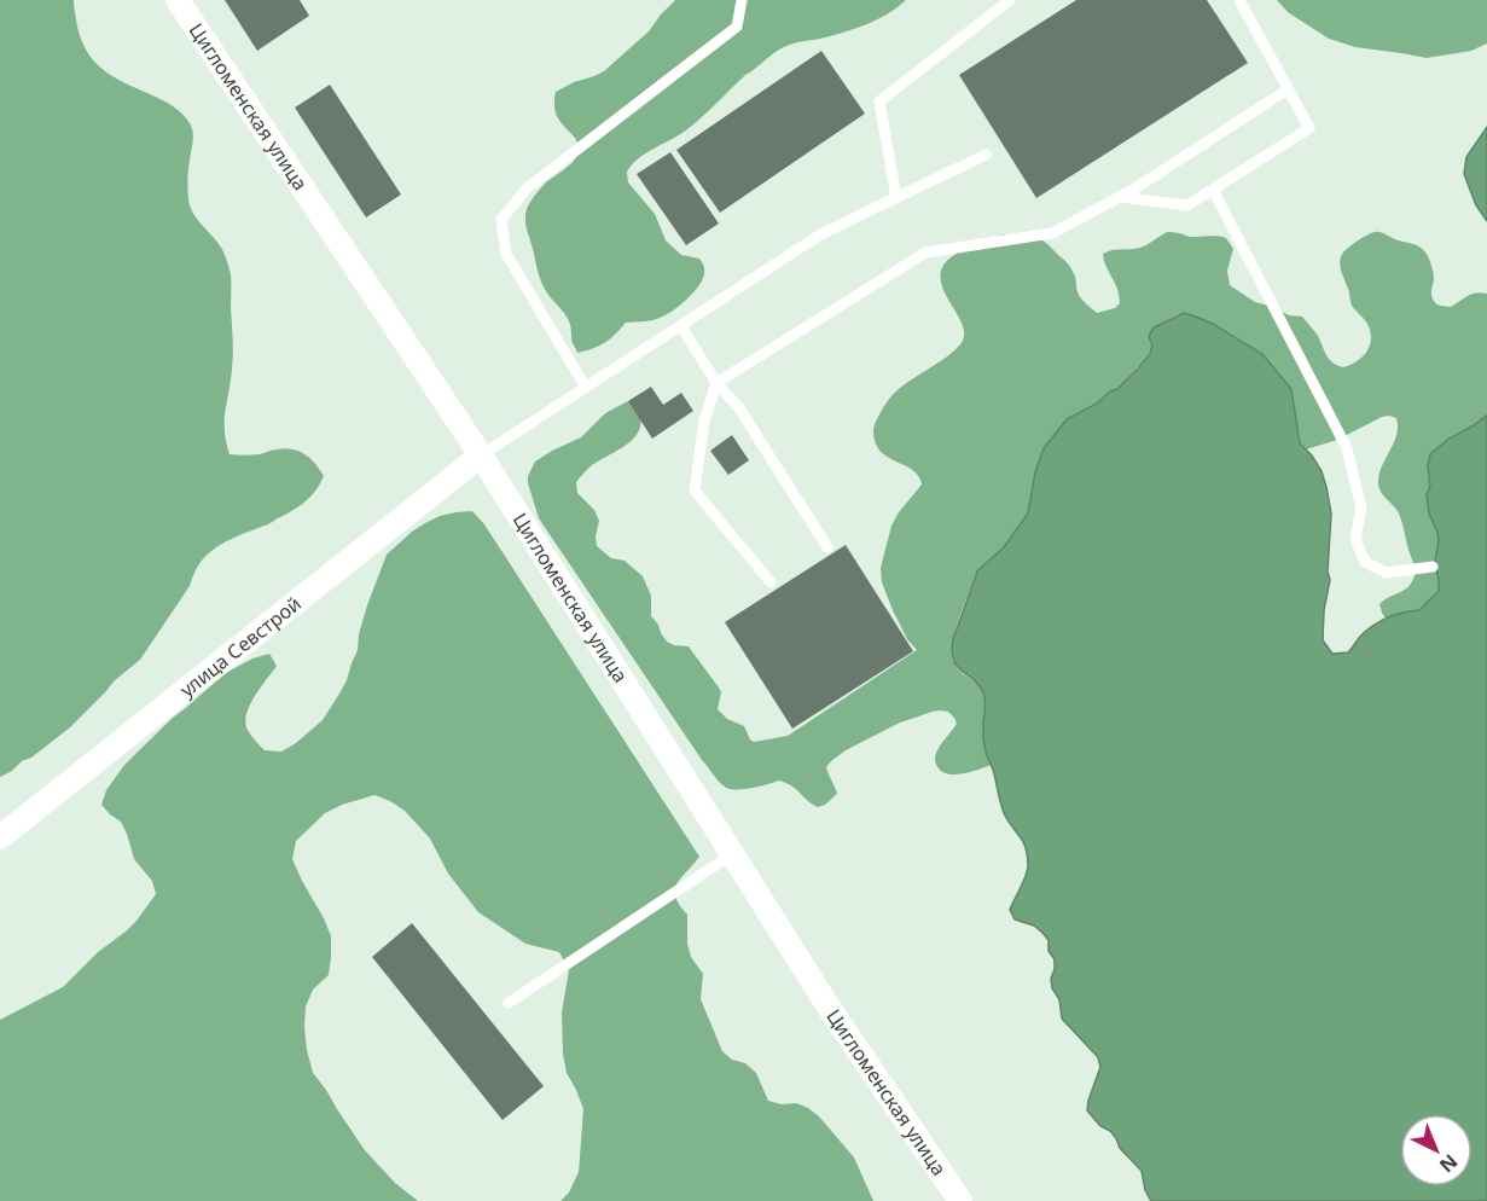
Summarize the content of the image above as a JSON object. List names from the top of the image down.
{
  "streets": {
    "street": ["Цигломенская улица", "улица Севстрой"]
  },
  "crossings": [
    ["Цигломенская улица", "улица Севстрой"]
  ],
  "north": "bottom right"
}
